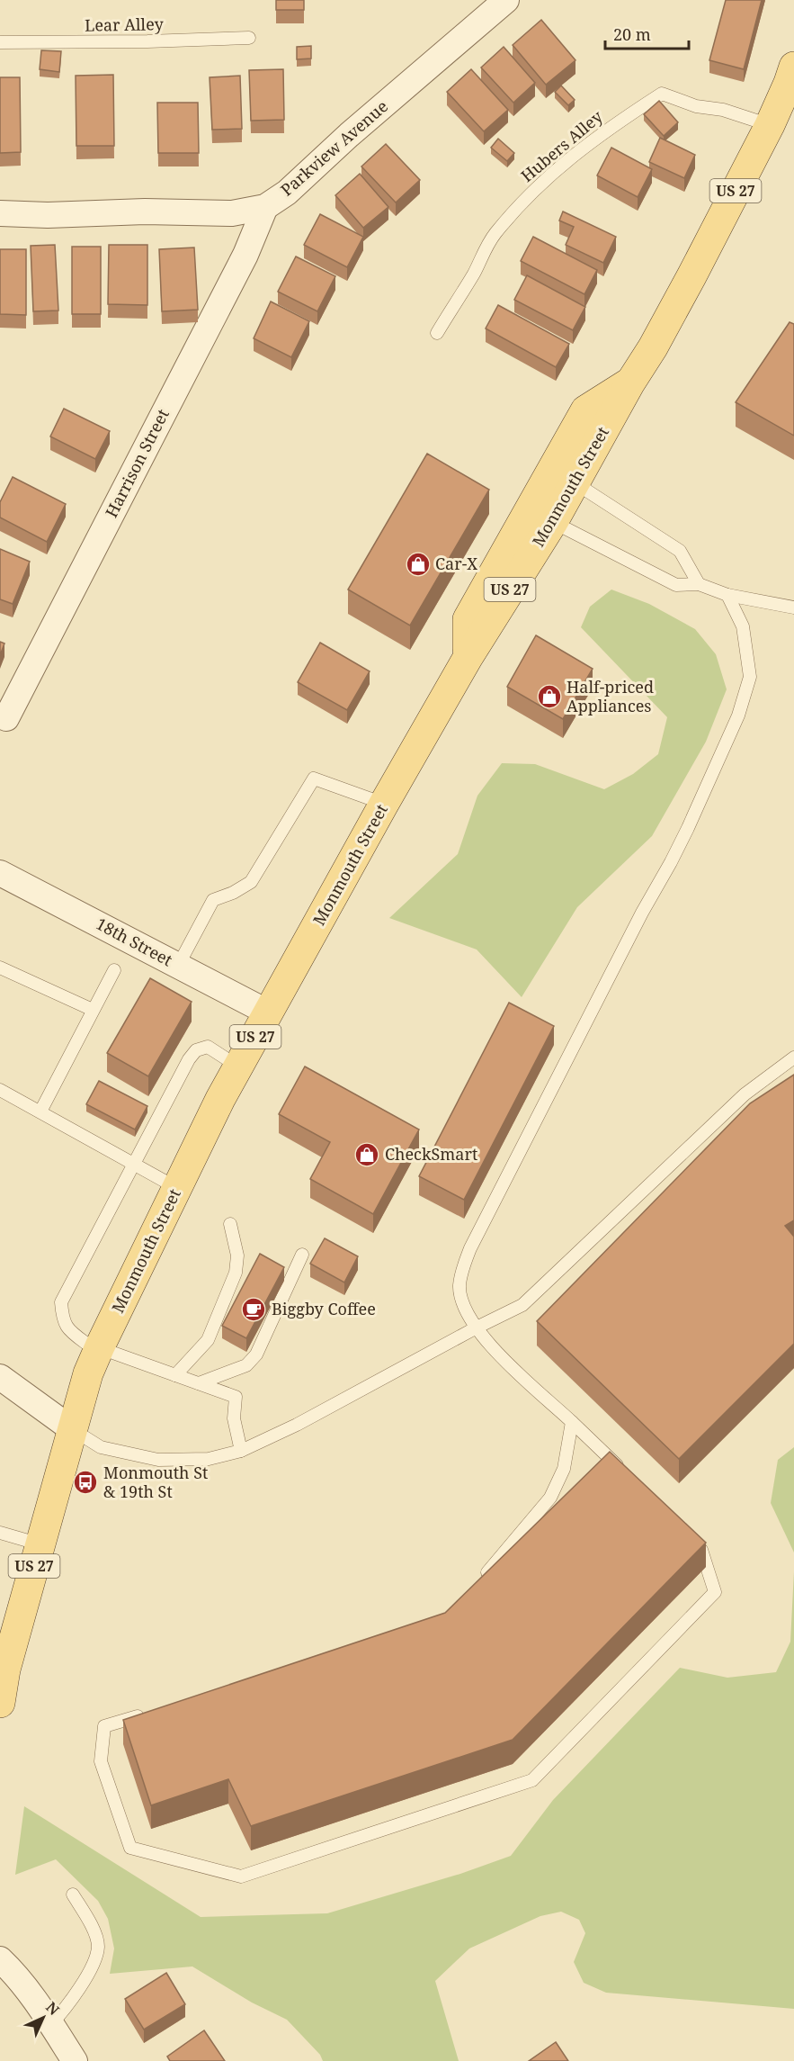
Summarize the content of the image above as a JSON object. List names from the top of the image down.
{
  "streets": {
    "main road": ["US 27", "Monmouth Street"],
    "street": ["Parkview Avenue", "Harrison Street", "18th Street"],
    "lane": ["Lear Alley", "Hubers Alley"]
  },
  "crossings": [
    ["Hubers Alley", "Monmouth Street"],
    ["Parkview Avenue", "Harrison Street"],
    ["Monmouth Street", "18th Street"]
  ],
  "places": {
    "shop": ["Car-X", "Half-priced Appliances", "CheckSmart"],
    "cafe": ["Biggby Coffee"],
    "bus stop": ["Monmouth St & 19th St"]
  },
  "scale_bar": "20 m",
  "north": "top right"
}
